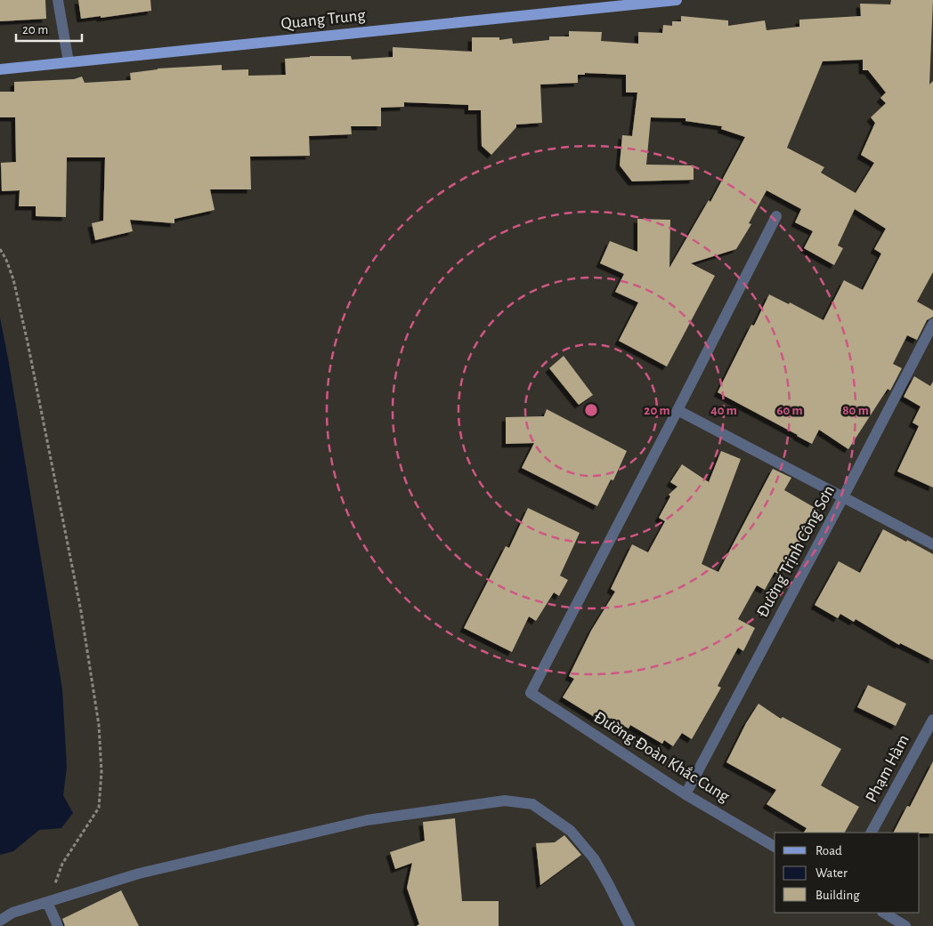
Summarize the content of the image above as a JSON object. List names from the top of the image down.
{
  "streets": {
    "main road": ["Quang Trung"],
    "street": ["Đường Trịnh Công Sơn", "Đường Đoàn Khắc Cung", "Phạm Hàm"]
  },
  "crossings": [
    ["Đường Trịnh Công Sơn", "Đường Đoàn Khắc Cung"]
  ],
  "legend": ["Road", "Water", "Building"],
  "scale_bar": "20 m",
  "rings": [
    "20 m",
    "40 m",
    "60 m",
    "80 m"
  ]
}
